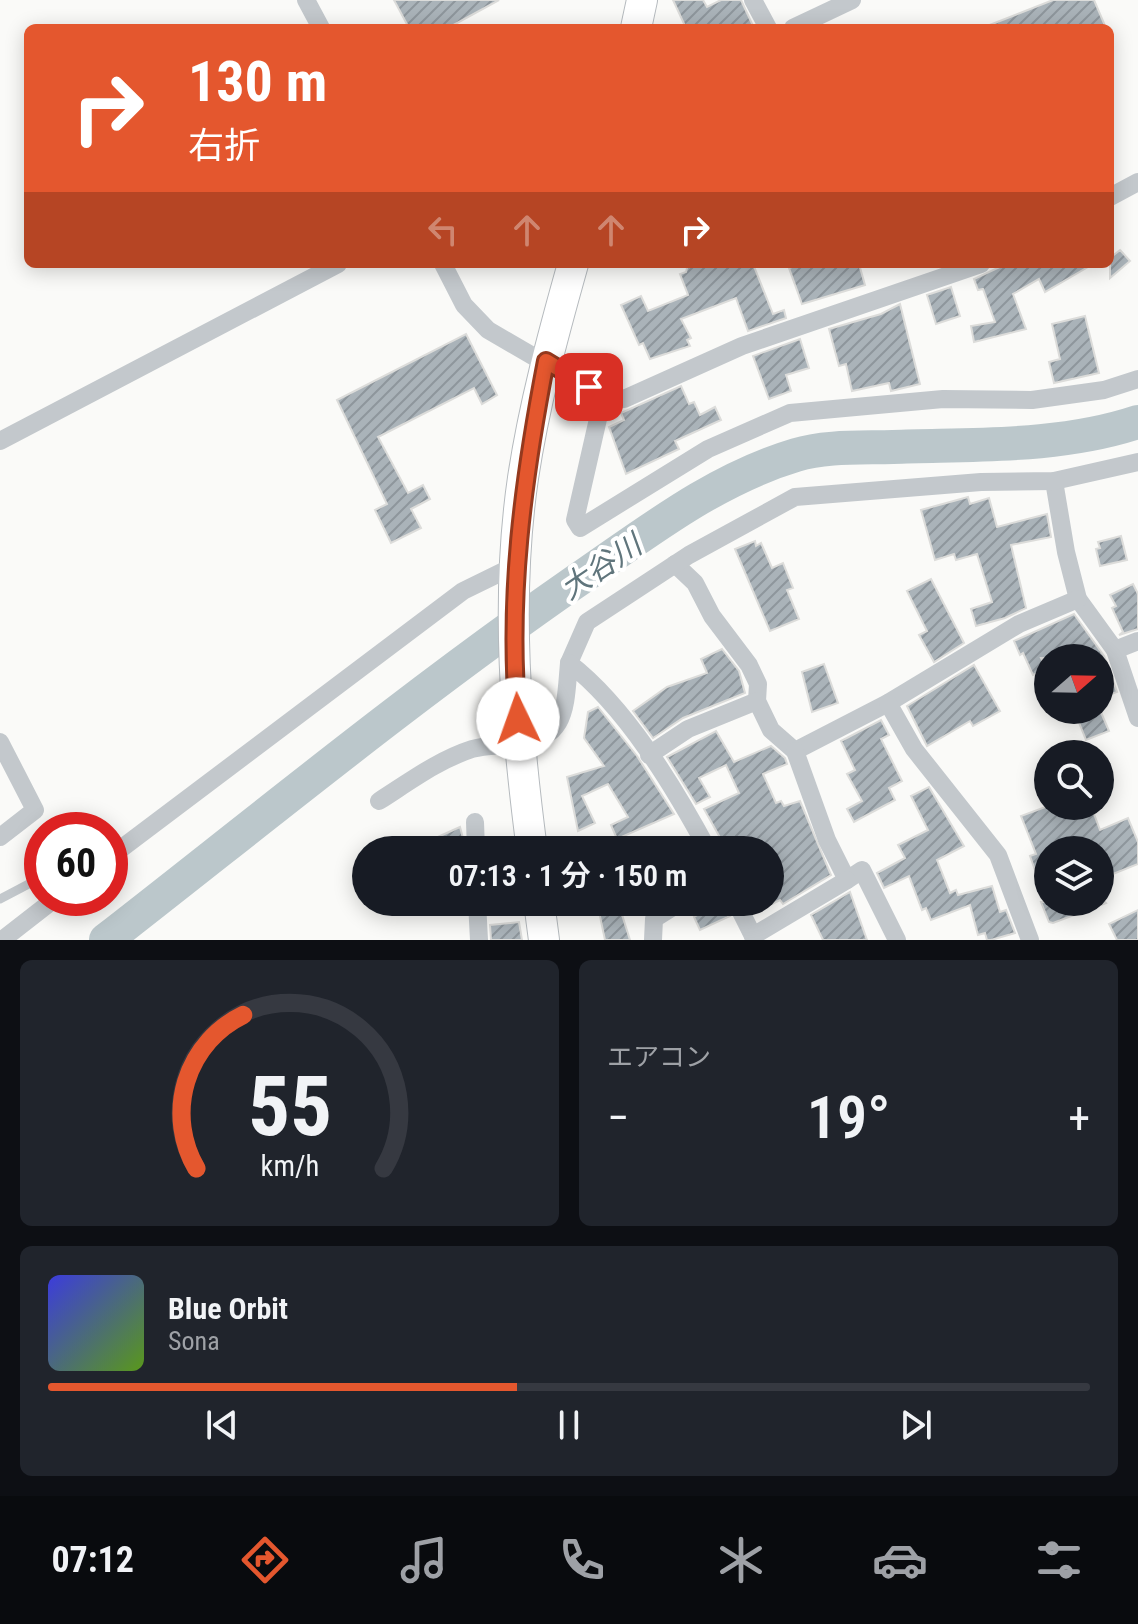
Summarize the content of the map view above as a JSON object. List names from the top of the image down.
{
  "water": ["大谷川"],
  "north": "right",
  "page": {
    "turn": ["130 m", "右折"],
    "limit": "60",
    "trip": "07:13 · 1 分 · 150 m",
    "tile": "エアコン",
    "heat": ["−", "19°", "+"],
    "song": ["Blue Orbit", "Sona"],
    "tabs": "07:12",
    "gauge": ["55", "km/h"]
  }
}
